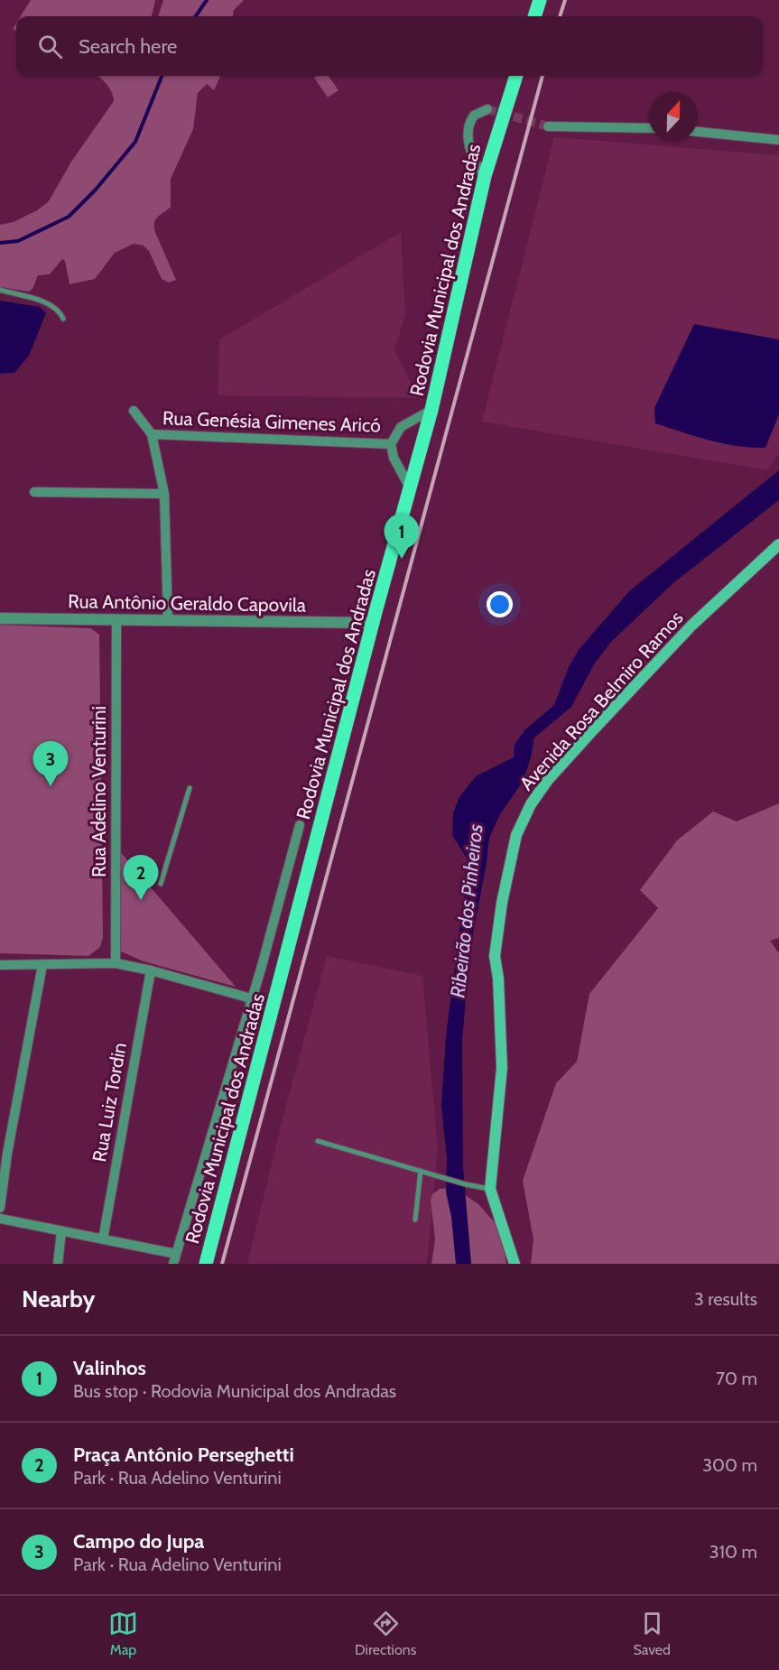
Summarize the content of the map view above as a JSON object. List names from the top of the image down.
{
  "streets": {
    "main road": ["Rodovia Municipal dos Andradas", "Avenida Rosa Belmiro Ramos"],
    "street": [
      "Rua Genésia Gimenes Aricó",
      "Rua Antônio Geraldo Capovila",
      "Rua Adelino Venturini",
      "Rua Luiz Tordin"
    ]
  },
  "crossings": [
    ["Rodovia Municipal dos Andradas", "Rua Antônio Geraldo Capovila"],
    ["Rua Antônio Geraldo Capovila", "Rua Adelino Venturini"]
  ],
  "water": ["Ribeirão dos Pinheiros"],
  "north": "top",
  "page": {
    "search": "Search here",
    "pins": ["1", "3", "2"],
    "heading": ["Nearby", "3 results"],
    "list": [
      {
        "mark": "1",
        "name": "Valinhos",
        "note": "Bus stop · Rodovia Municipal dos Andradas",
        "value": "70 m"
      },
      {
        "mark": "2",
        "name": "Praça Antônio Perseghetti",
        "note": "Park · Rua Adelino Venturini",
        "value": "300 m"
      },
      {
        "mark": "3",
        "name": "Campo do Jupa",
        "note": "Park · Rua Adelino Venturini",
        "value": "310 m"
      }
    ],
    "nav": ["Map", "Directions", "Saved"]
  }
}
